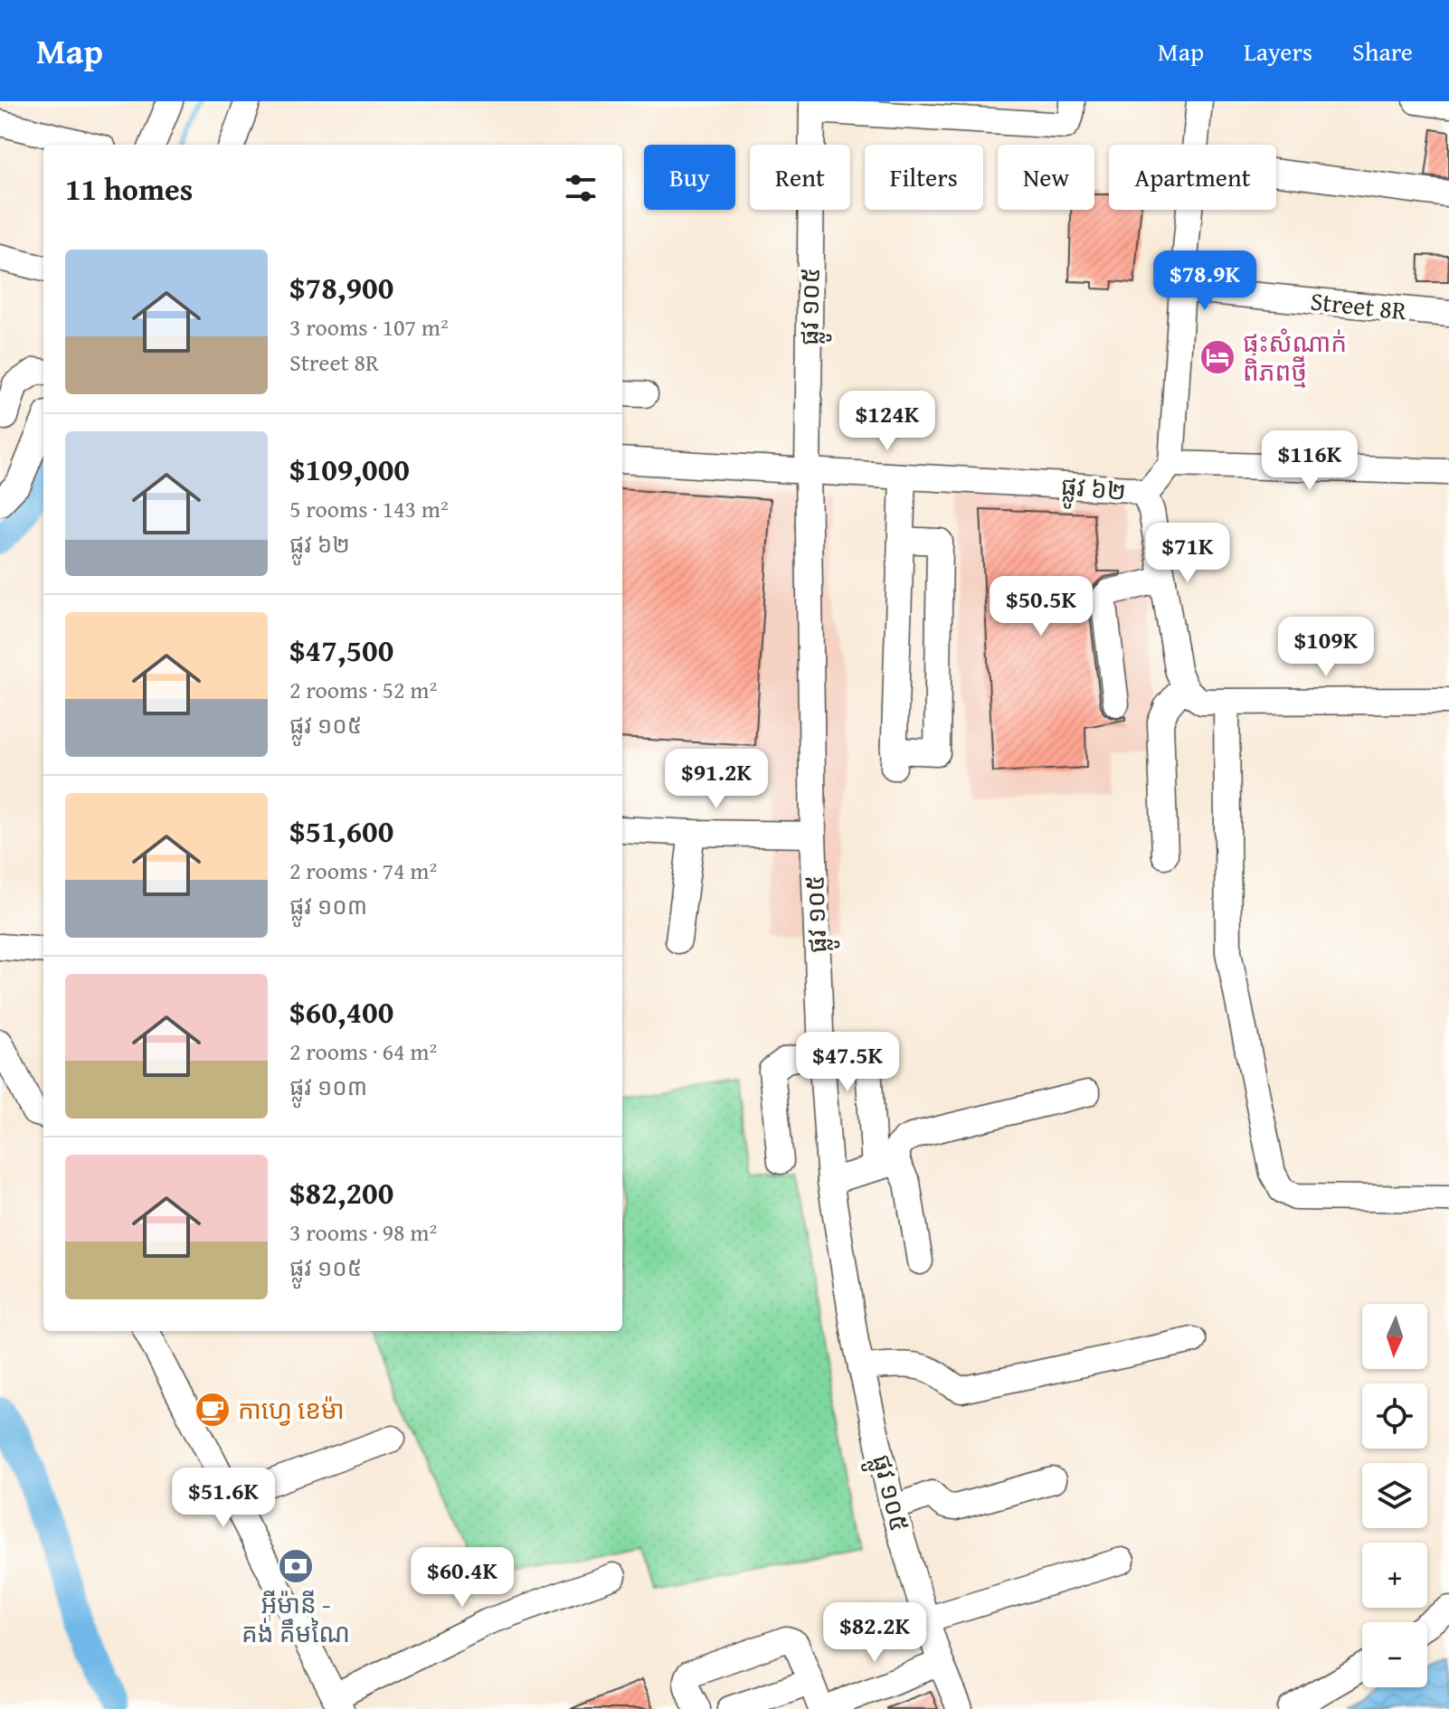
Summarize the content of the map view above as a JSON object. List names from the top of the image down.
{
  "streets": {
    "street": ["Street 8R", "ផ្លូវ ១០៥", "ផ្លូវ ៦២"]
  },
  "crossings": [
    ["ផ្លូវ ១០៥", "ផ្លូវ ៦២"]
  ],
  "places": {
    "hotel": ["ផ្ទះសំណាក់ ពិភពថ្មី"],
    "cafe": ["កាហ្វេ ខេម៉ា"],
    "bank": ["អ៊ីម៉ានី - គង់ គឹមណៃ"]
  },
  "north": "bottom",
  "page": {
    "header": "Map",
    "nav": ["Map", "Layers", "Share"],
    "chip": [
      "Buy",
      "Rent",
      "Filters",
      "New",
      "Apartment"
    ],
    "heading": "11 homes",
    "list": [
      {
        "name": "$78,900",
        "note": "3 rooms · 107 m² · Street 8R"
      },
      {
        "name": "$109,000",
        "note": "5 rooms · 143 m² · ផ្លូវ ៦២"
      },
      {
        "name": "$47,500",
        "note": "2 rooms · 52 m² · ផ្លូវ ១០៥"
      },
      {
        "name": "$51,600",
        "note": "2 rooms · 74 m² · ផ្លូវ ១០៣"
      },
      {
        "name": "$60,400",
        "note": "2 rooms · 64 m² · ផ្លូវ ១០៣"
      },
      {
        "name": "$82,200",
        "note": "3 rooms · 98 m² · ផ្លូវ ១០៥"
      }
    ],
    "price": [
      "$78.9K",
      "$124K",
      "$116K",
      "$71K",
      "$50.5K",
      "$109K",
      "$91.2K",
      "$47.5K",
      "$51.6K",
      "$60.4K",
      "$82.2K"
    ],
    "map_buttons": ["+", "−"]
  }
}
